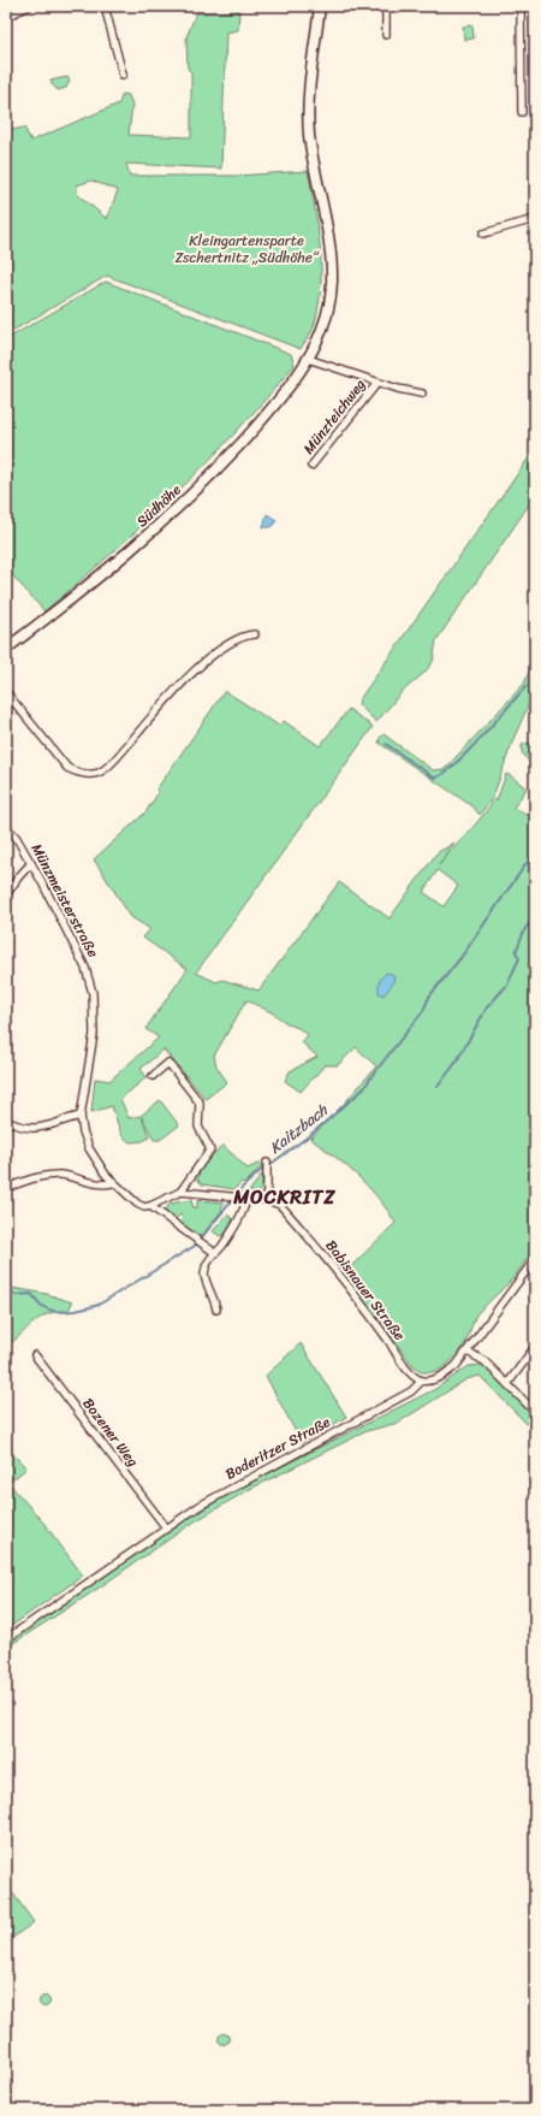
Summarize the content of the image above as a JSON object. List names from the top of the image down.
{
  "streets": {
    "street": [
      "Münzteichweg",
      "Südhöhe",
      "Münzmeisterstraße",
      "Babisnauer Straße",
      "Bozener Weg",
      "Boderitzer Straße"
    ]
  },
  "crossings": [
    ["Münzteichweg", "Südhöhe"],
    ["Babisnauer Straße", "Boderitzer Straße"],
    ["Bozener Weg", "Boderitzer Straße"]
  ],
  "districts": ["MOCKRITZ"],
  "water": ["Kaitzbach"],
  "parks": ["Kleingartensparte Zschertnitz „Südhöhe“"]
}
